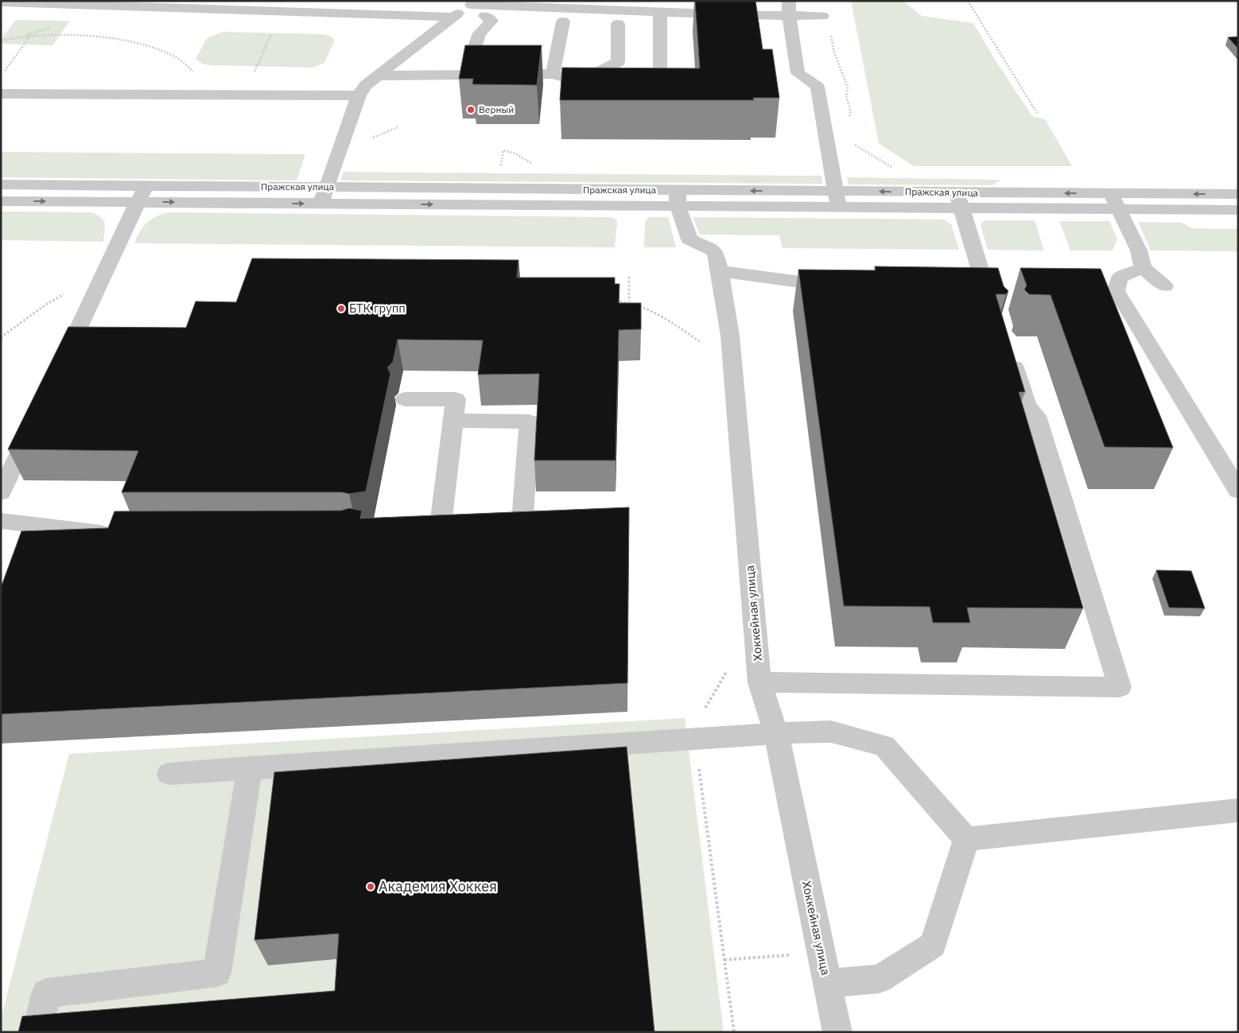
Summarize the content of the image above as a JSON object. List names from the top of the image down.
{
  "streets": {
    "street": ["Пражская улица", "Хоккейная улица"]
  },
  "crossings": [
    ["Пражская улица", "Хоккейная улица"]
  ],
  "places": ["Верный", "БТК групп", "Академия Хоккея"]
}
